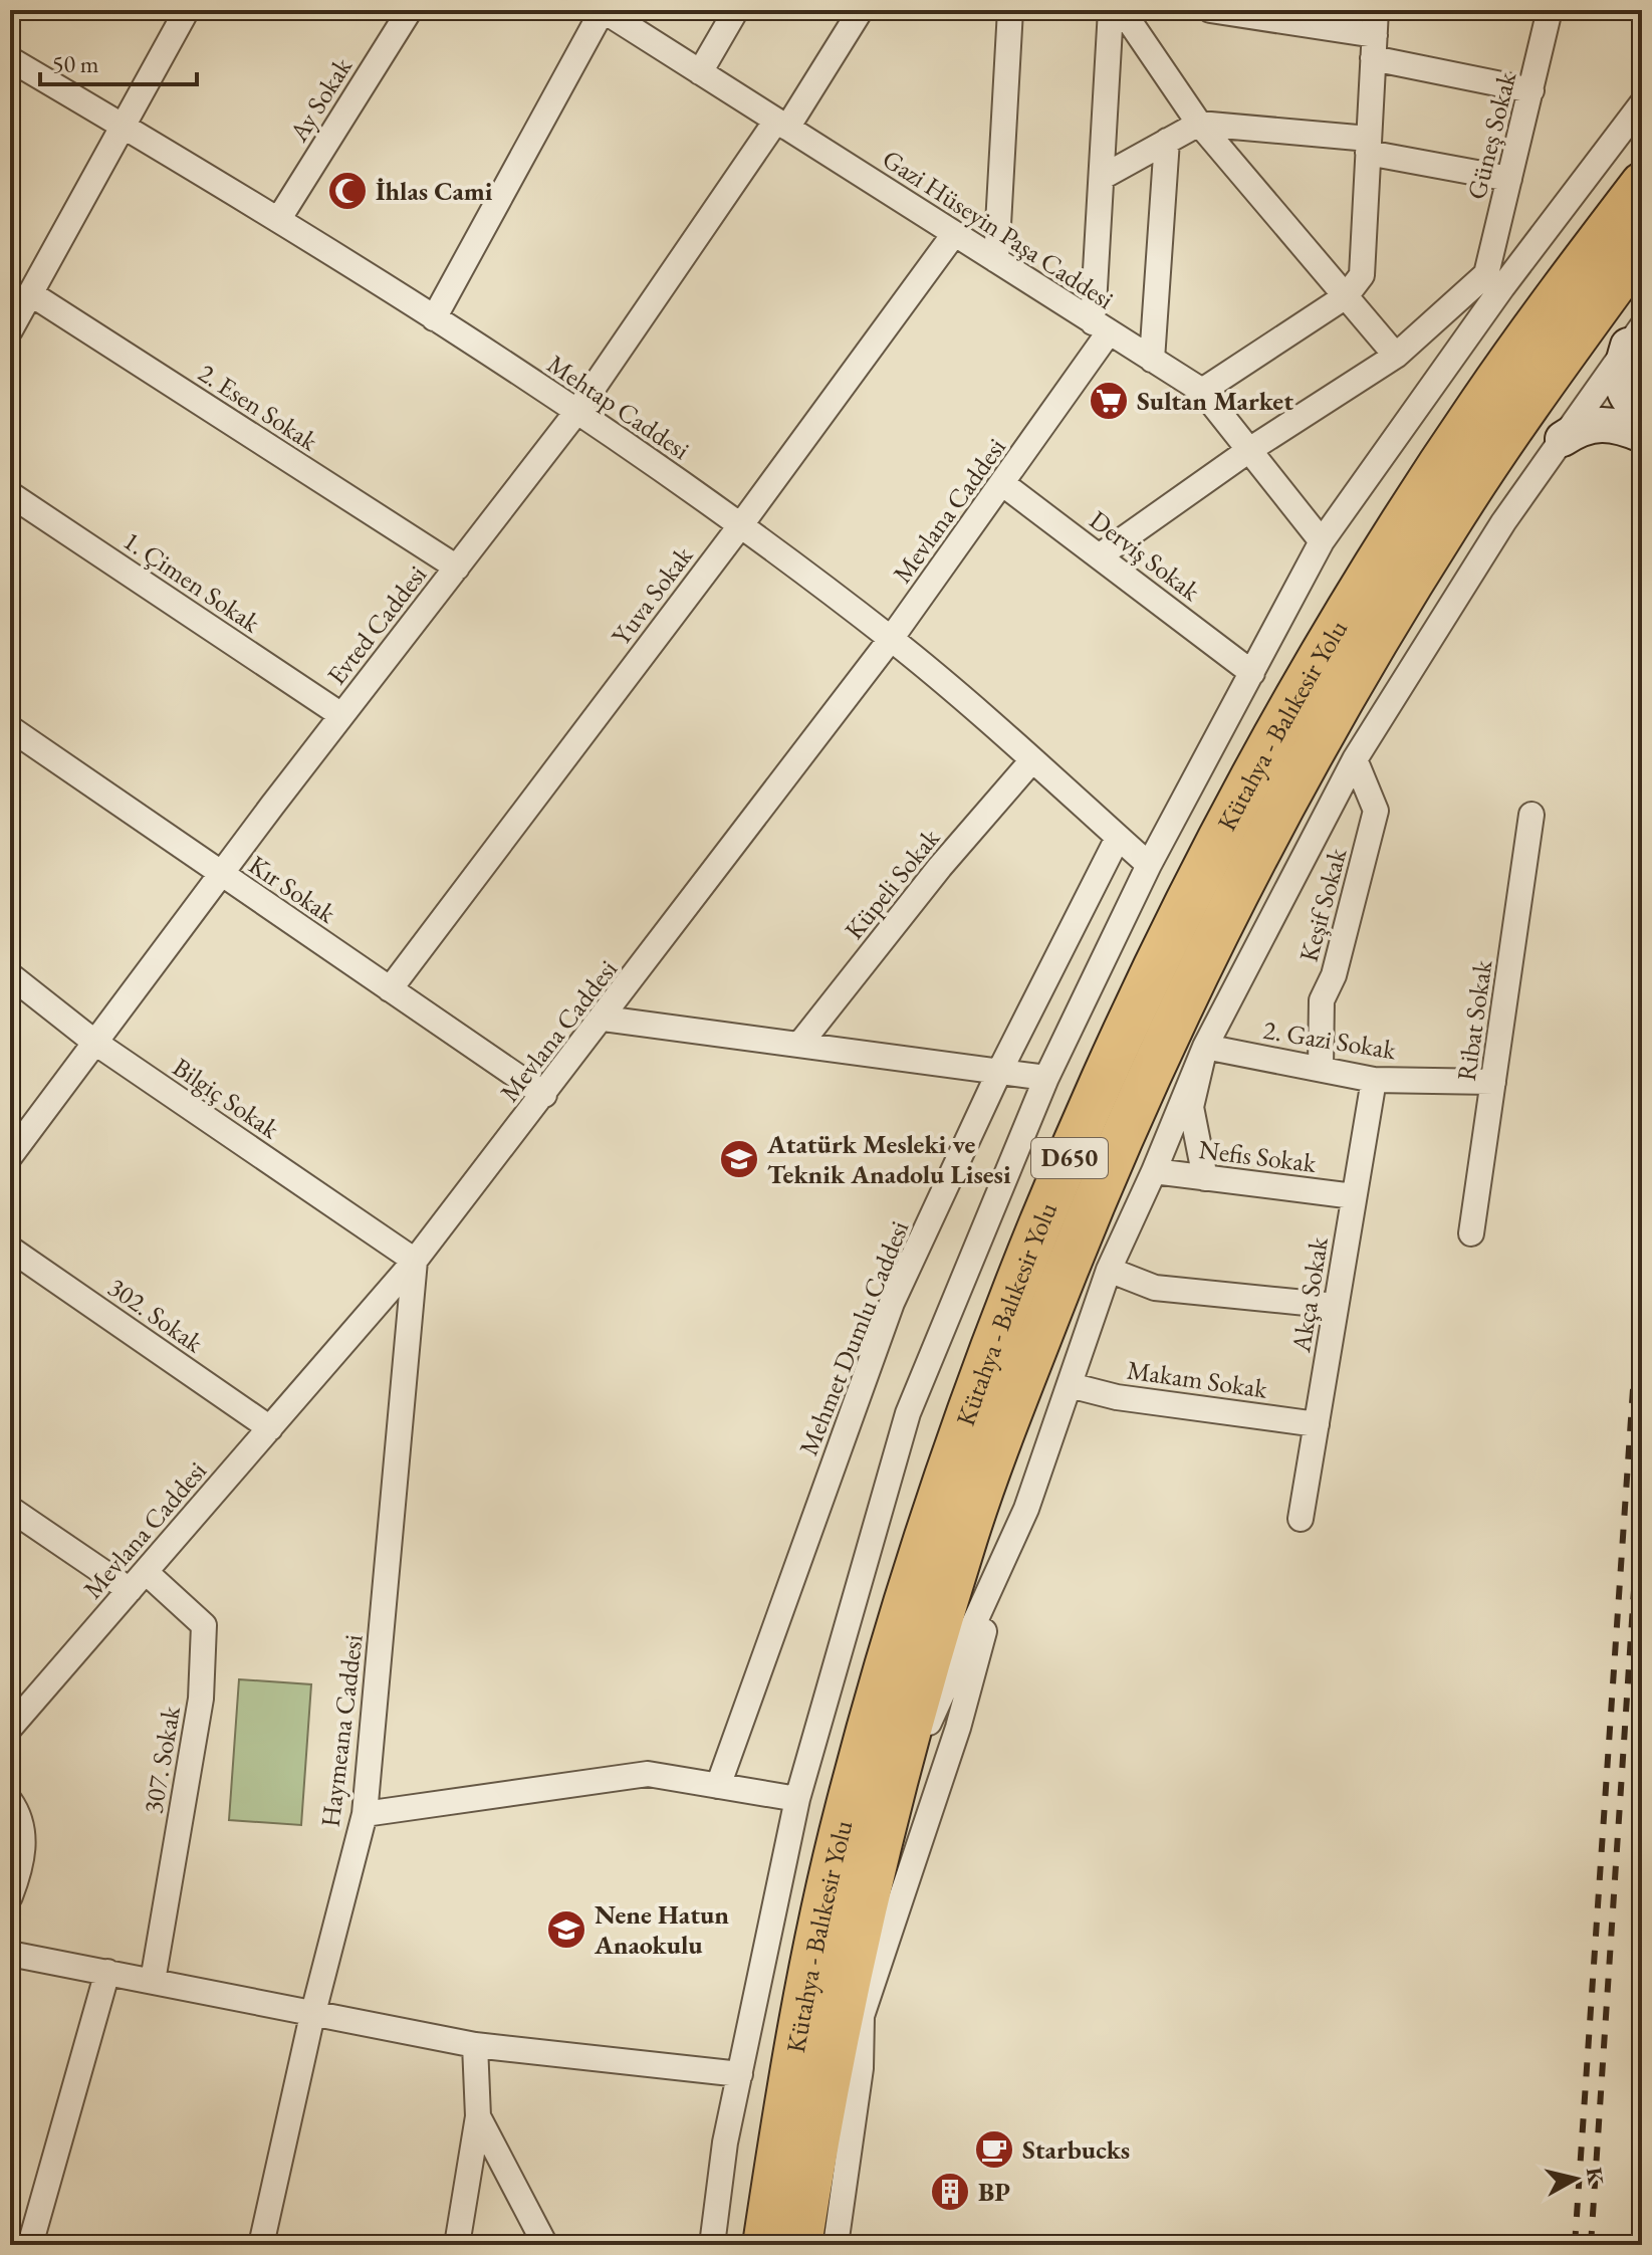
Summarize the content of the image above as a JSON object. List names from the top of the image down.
{
  "streets": {
    "highway": ["Kütahya - Balıkesir Yolu", "D650"],
    "street": [
      "Ay Sokak",
      "Güneş Sokak",
      "Gazi Hüseyin Paşa Caddesi",
      "2. Esen Sokak",
      "Mehtap Caddesi",
      "Mevlana Caddesi",
      "Derviş Sokak",
      "1. Çimen Sokak",
      "Yuva Sokak",
      "Evted Caddesi",
      "Küpeli Sokak",
      "Kır Sokak",
      "Keşif Sokak",
      "Ribat Sokak",
      "2. Gazi Sokak",
      "Bilgiç Sokak",
      "Nefis Sokak",
      "Akça Sokak",
      "302. Sokak",
      "Mehmet Dumlu Caddesi",
      "Makam Sokak",
      "Haymeana Caddesi",
      "307. Sokak"
    ]
  },
  "crossings": [
    ["Ay Sokak", "Mehtap Caddesi"],
    ["Gazi Hüseyin Paşa Caddesi", "Mevlana Caddesi"],
    ["Gazi Hüseyin Paşa Caddesi", "Yuva Sokak"],
    ["Gazi Hüseyin Paşa Caddesi", "Evted Caddesi"],
    ["2. Esen Sokak", "Evted Caddesi"],
    ["Mehtap Caddesi", "Mevlana Caddesi"],
    ["Mehtap Caddesi", "Yuva Sokak"],
    ["Mehtap Caddesi", "Evted Caddesi"],
    ["Mehtap Caddesi", "Küpeli Sokak"],
    ["Mehtap Caddesi", "Mehmet Dumlu Caddesi"],
    ["Mevlana Caddesi", "Derviş Sokak"],
    ["Mevlana Caddesi", "Kır Sokak"],
    ["Mevlana Caddesi", "Bilgiç Sokak"],
    ["Mevlana Caddesi", "302. Sokak"],
    ["Mevlana Caddesi", "Haymeana Caddesi"],
    ["Mevlana Caddesi", "307. Sokak"],
    ["1. Çimen Sokak", "Evted Caddesi"],
    ["Yuva Sokak", "Kır Sokak"],
    ["Evted Caddesi", "Kır Sokak"],
    ["Evted Caddesi", "Bilgiç Sokak"],
    ["Keşif Sokak", "2. Gazi Sokak"],
    ["Ribat Sokak", "2. Gazi Sokak"],
    ["2. Gazi Sokak", "Akça Sokak"],
    ["Bilgiç Sokak", "Haymeana Caddesi"],
    ["Nefis Sokak", "Akça Sokak"],
    ["Akça Sokak", "Makam Sokak"]
  ],
  "places": {
    "mosque": ["İhlas Cami"],
    "supermarket": ["Sultan Market"],
    "school or university": ["Atatürk Mesleki ve Teknik Anadolu Lisesi", "Nene Hatun Anaokulu"],
    "cafe": ["Starbucks"],
    "building": ["BP"]
  },
  "scale_bar": "50 m",
  "north": "right"
}
